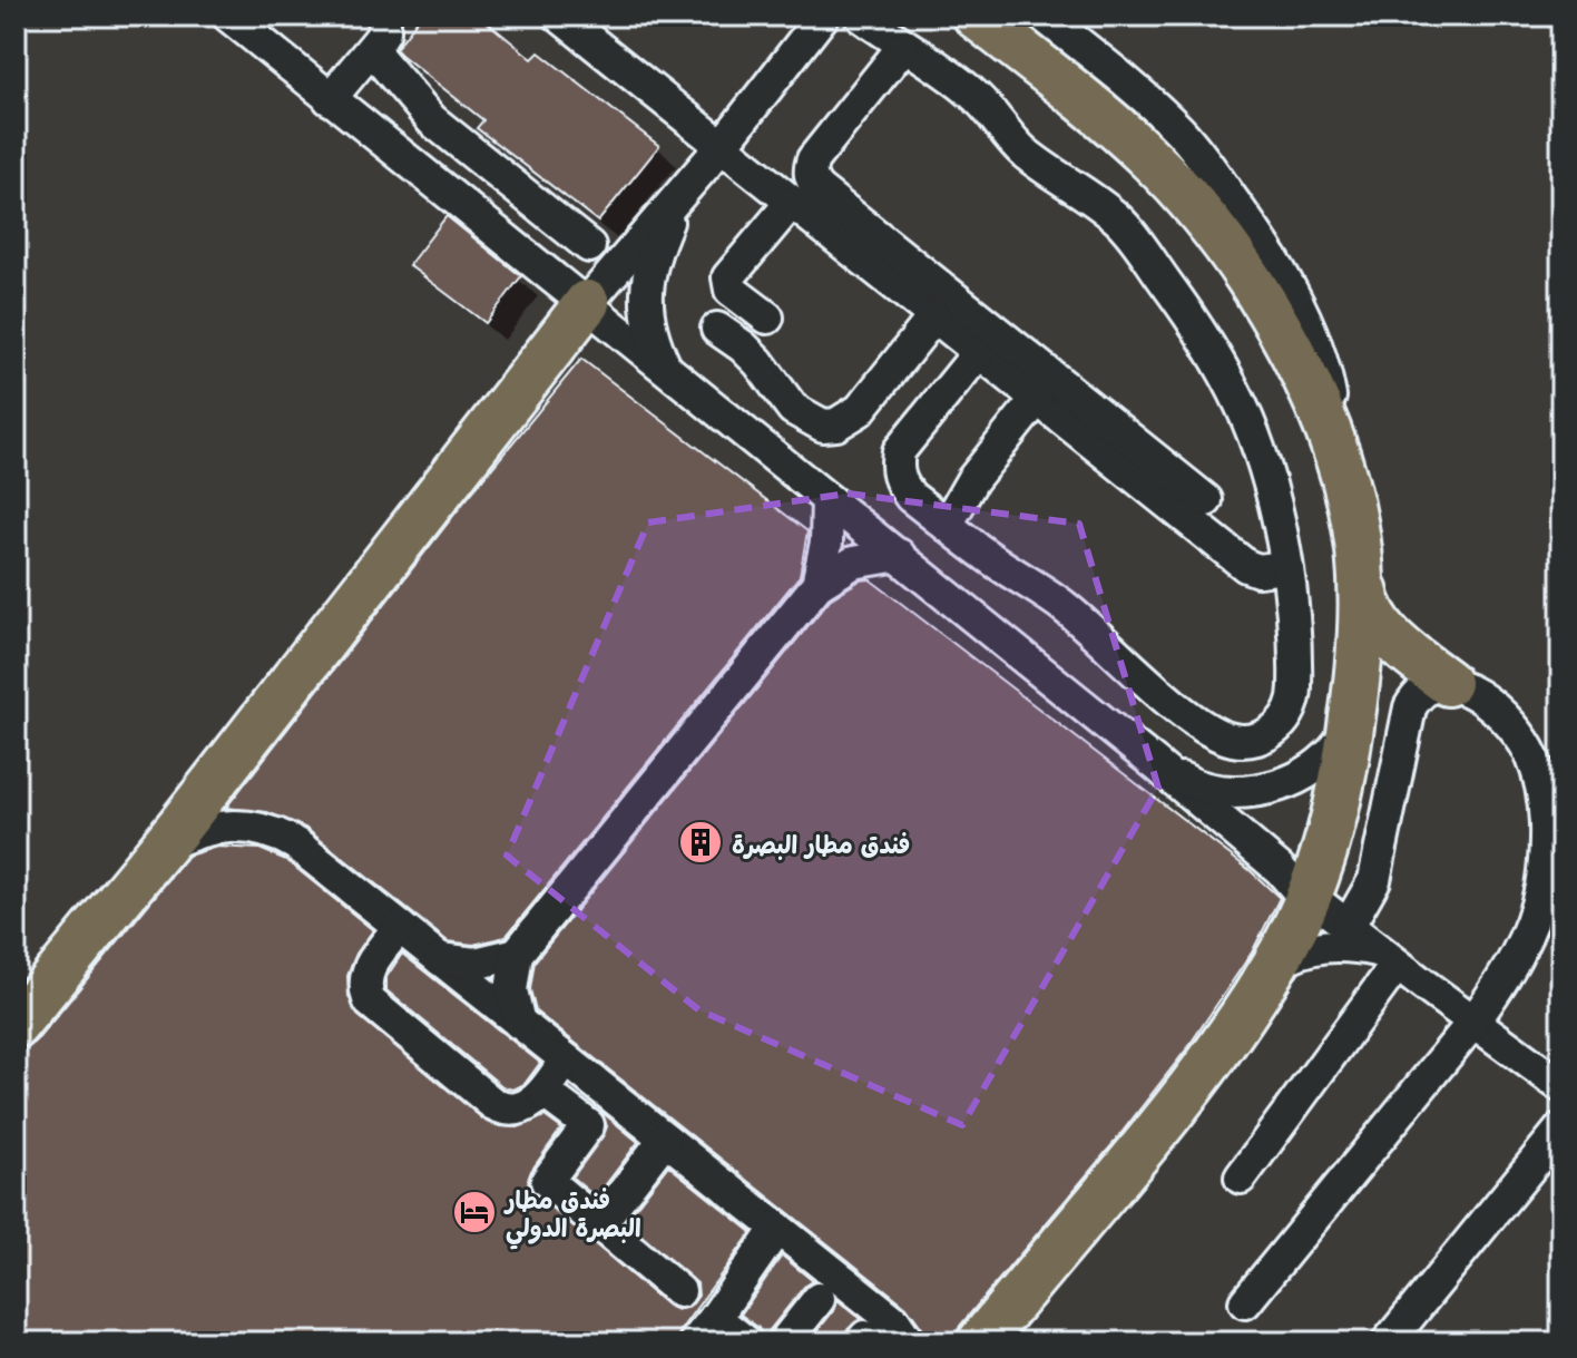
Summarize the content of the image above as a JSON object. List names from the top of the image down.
{
  "places": {
    "building": ["فندق مطار البصرة"],
    "hotel": ["فندق مطار البصرة الدولي"]
  }
}
